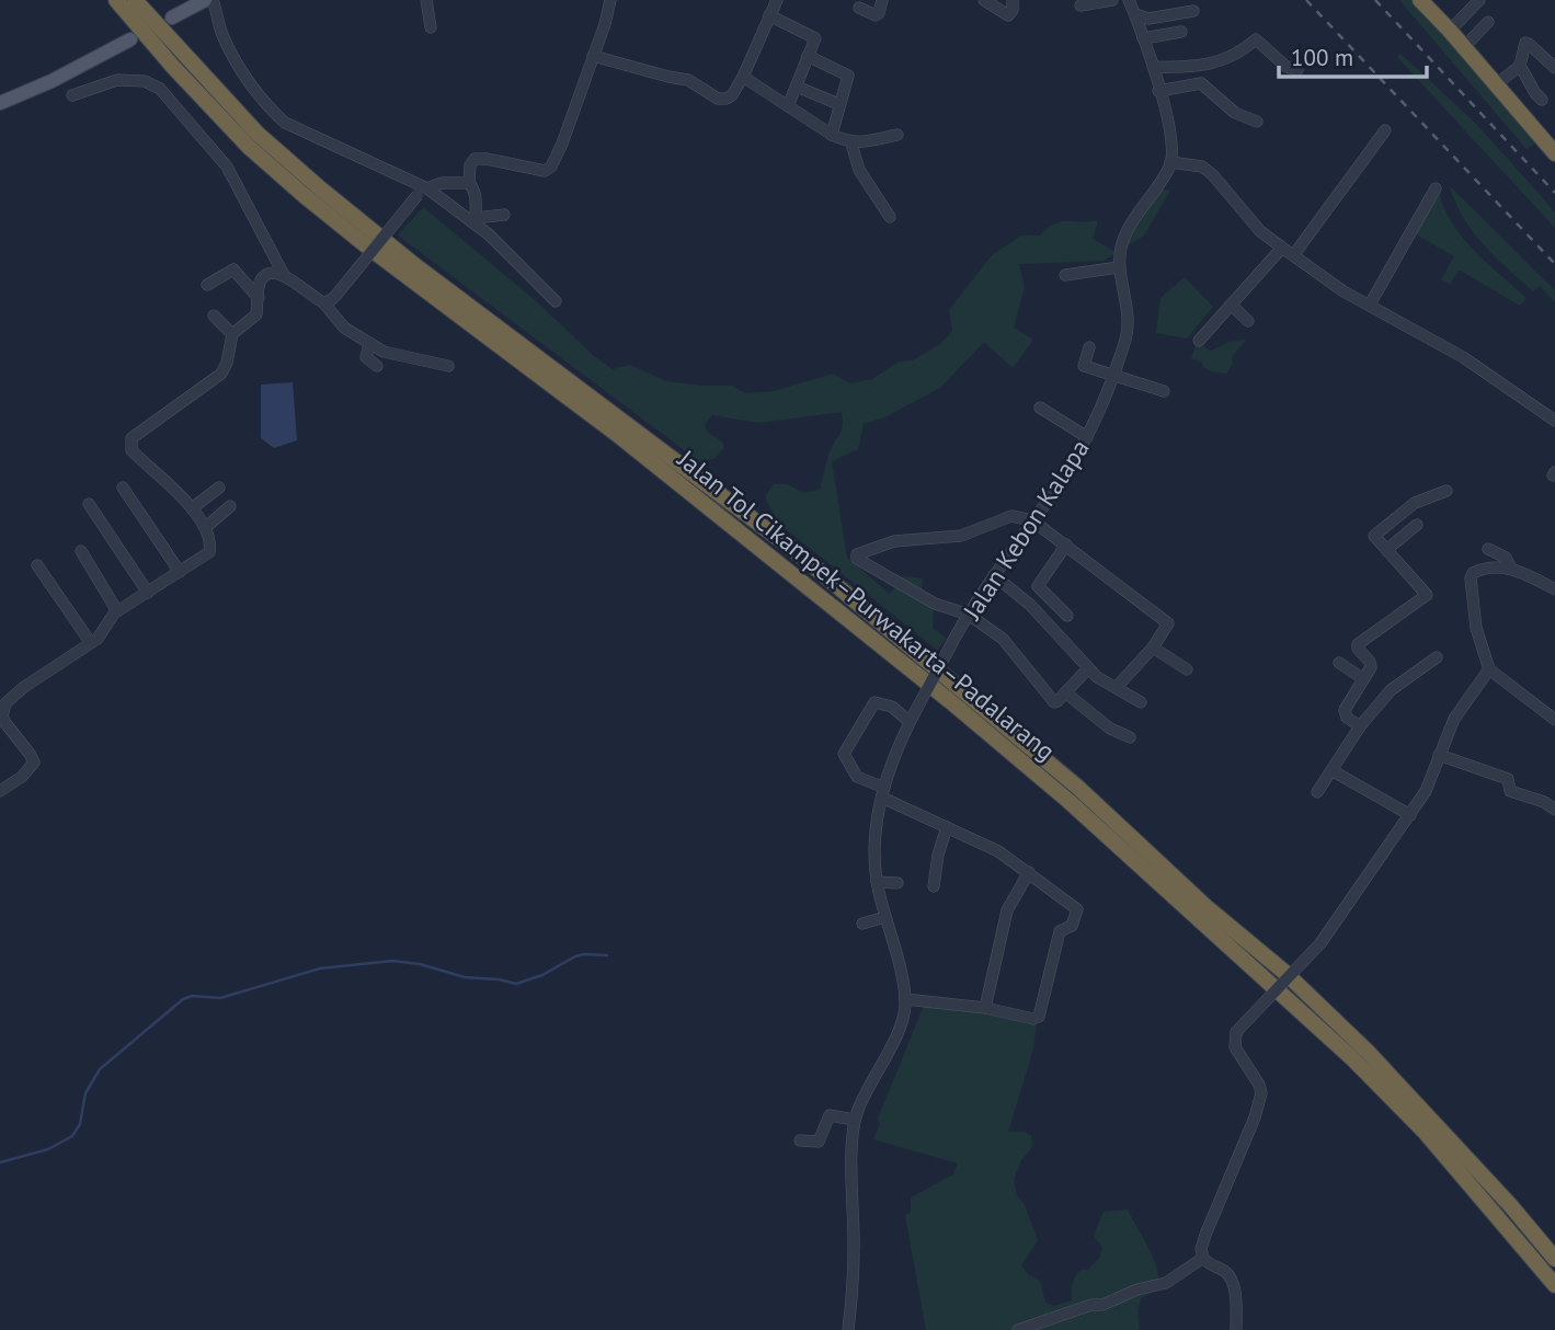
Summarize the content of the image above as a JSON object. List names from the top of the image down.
{
  "streets": {
    "highway": ["Jalan Tol Cikampek–Purwakarta–Padalarang"],
    "street": ["Jalan Kebon Kalapa"]
  },
  "scale_bar": "100 m"
}
